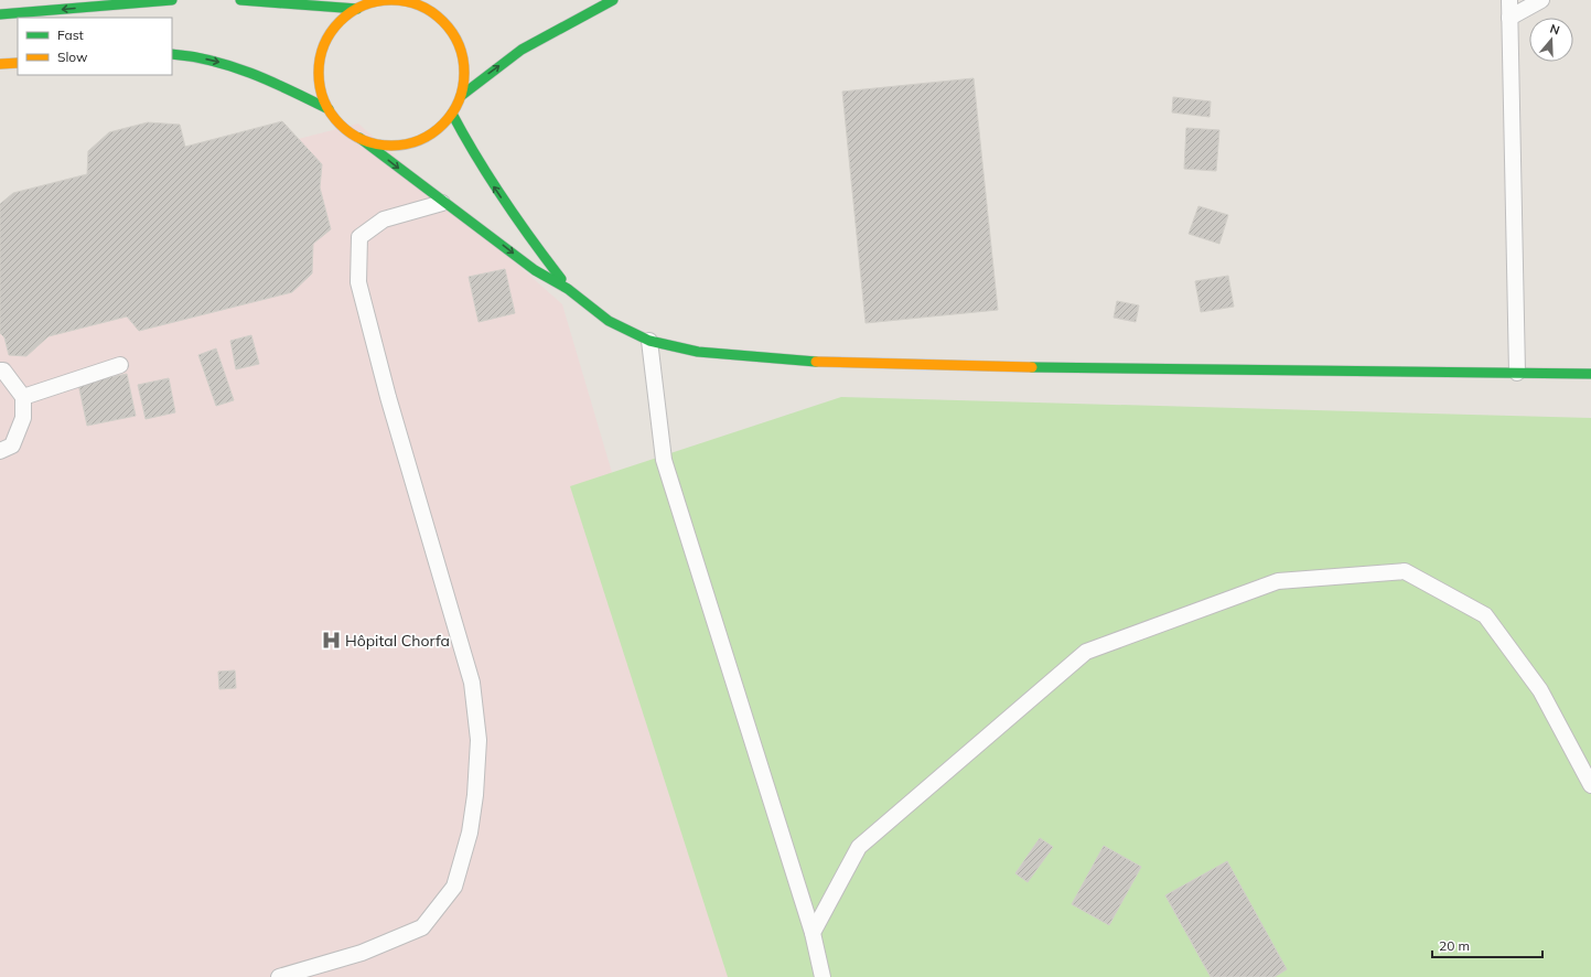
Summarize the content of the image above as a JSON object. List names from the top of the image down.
{
  "places": {
    "hospital": ["Hôpital Chorfa"]
  },
  "legend": ["Fast", "Slow"],
  "scale_bar": "20 m",
  "north": "top"
}
